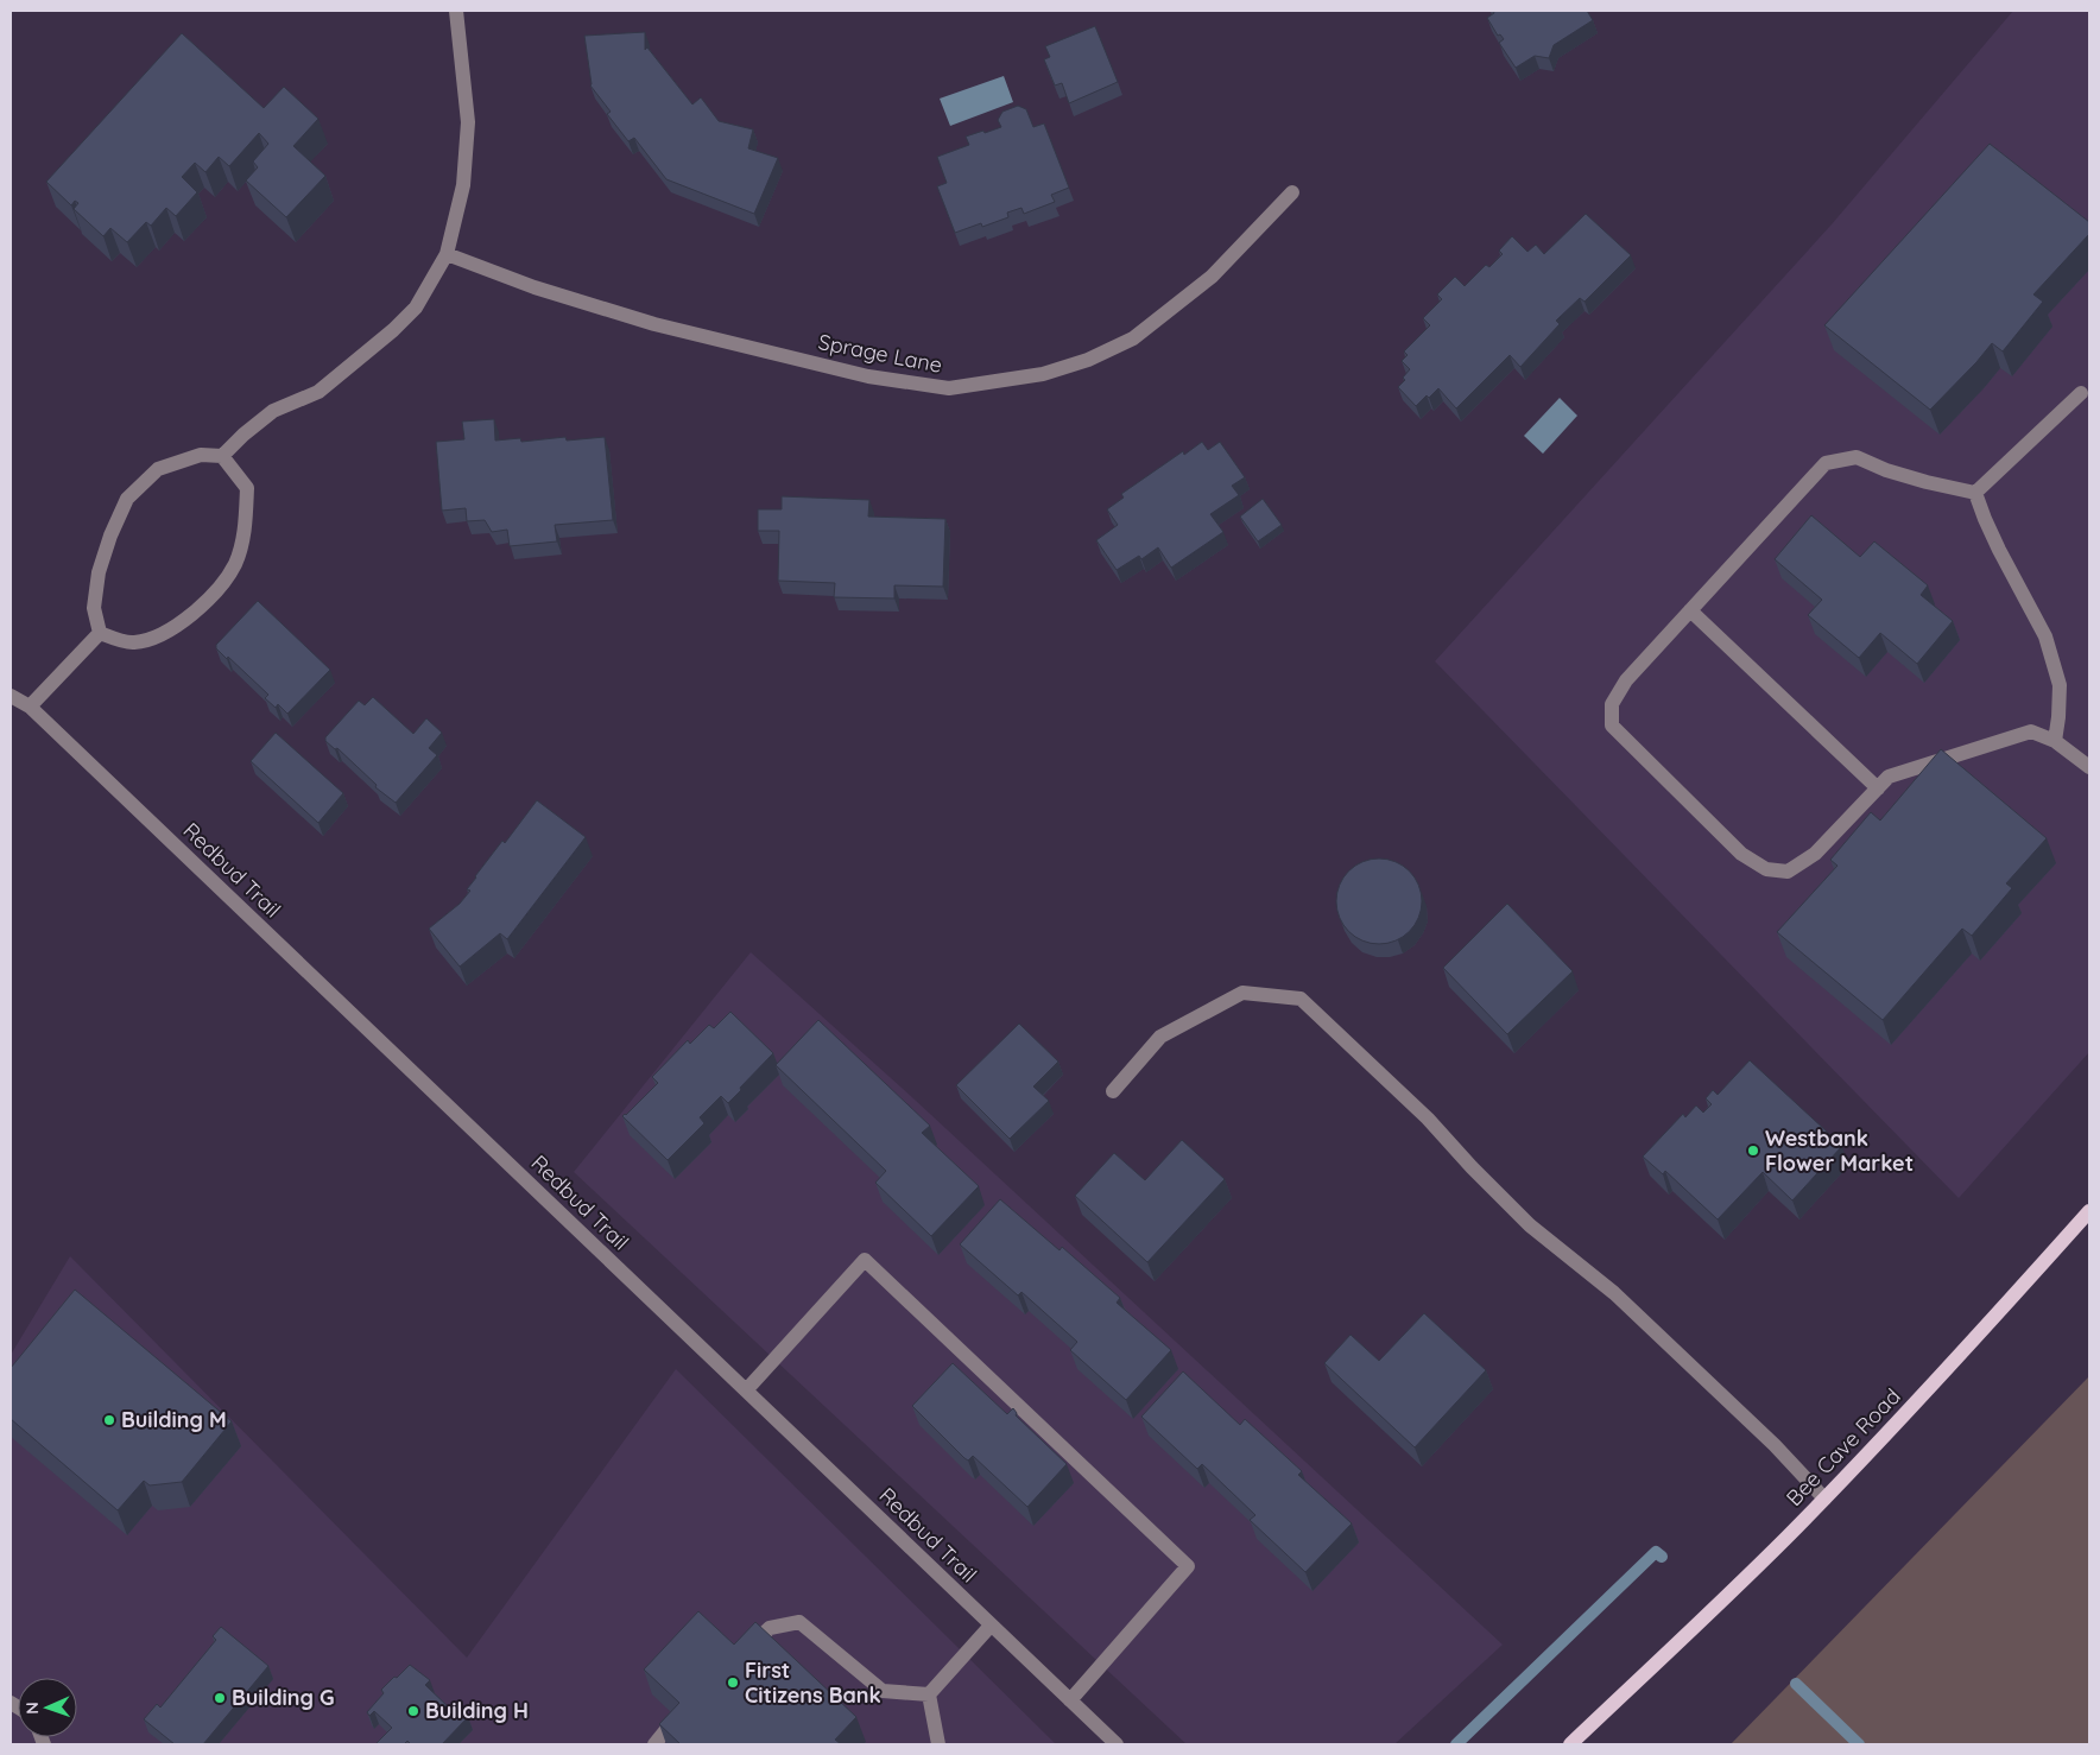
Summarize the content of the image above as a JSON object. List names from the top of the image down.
{
  "streets": {
    "main road": ["Bee Cave Road"],
    "street": ["Sprage Lane", "Redbud Trail"]
  },
  "places": [
    "Westbank Flower Market",
    "Building M",
    "First Citizens Bank",
    "Building G",
    "Building H"
  ],
  "north": "left"
}
